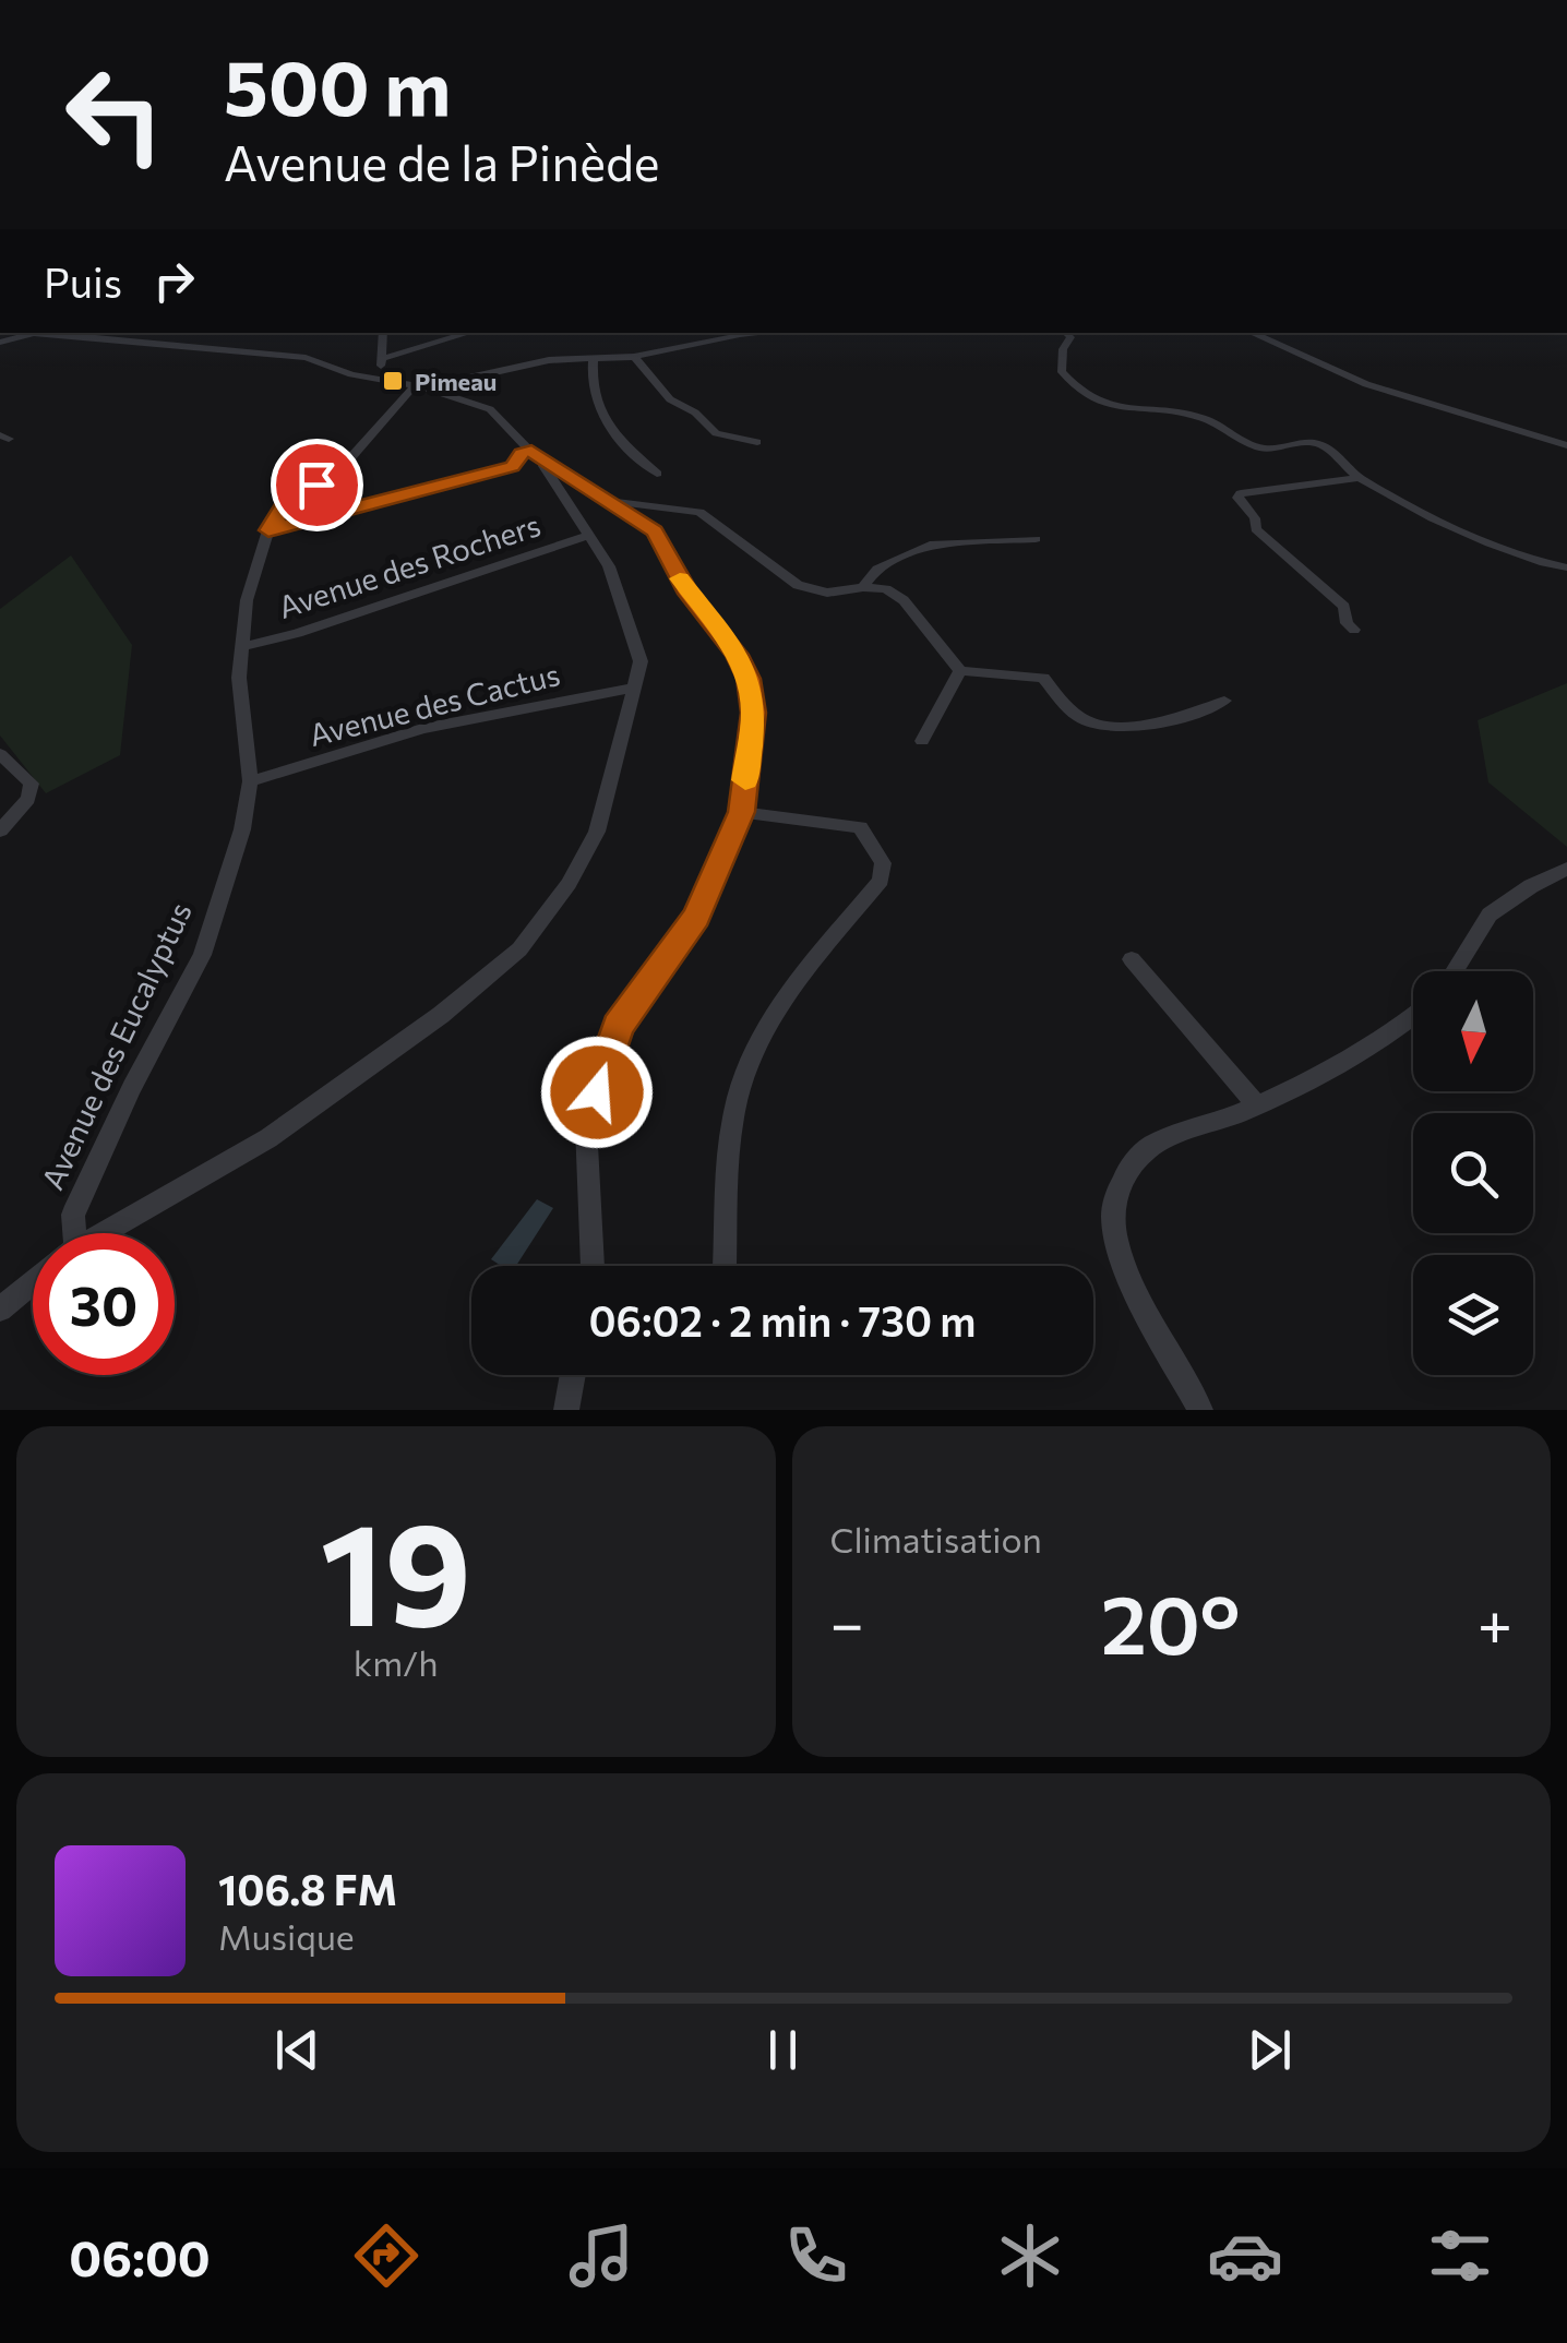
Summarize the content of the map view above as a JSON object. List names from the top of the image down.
{
  "streets": {
    "street": ["Avenue des Rochers", "Avenue des Cactus", "Avenue des Eucalyptus"]
  },
  "crossings": [
    ["Avenue des Rochers", "Avenue des Eucalyptus"],
    ["Avenue des Cactus", "Avenue des Eucalyptus"]
  ],
  "places": {
    "transit": ["Pimeau"]
  },
  "north": "bottom",
  "page": {
    "turn": ["500 m", "Avenue de la Pinède"],
    "then": "Puis",
    "limit": "30",
    "trip": "06:02 · 2 min · 730 m",
    "tile": [
      ["19", "km/h"],
      "Climatisation"
    ],
    "heat": ["−", "20°", "+"],
    "song": ["106.8 FM", "Musique"],
    "tabs": "06:00"
  }
}
